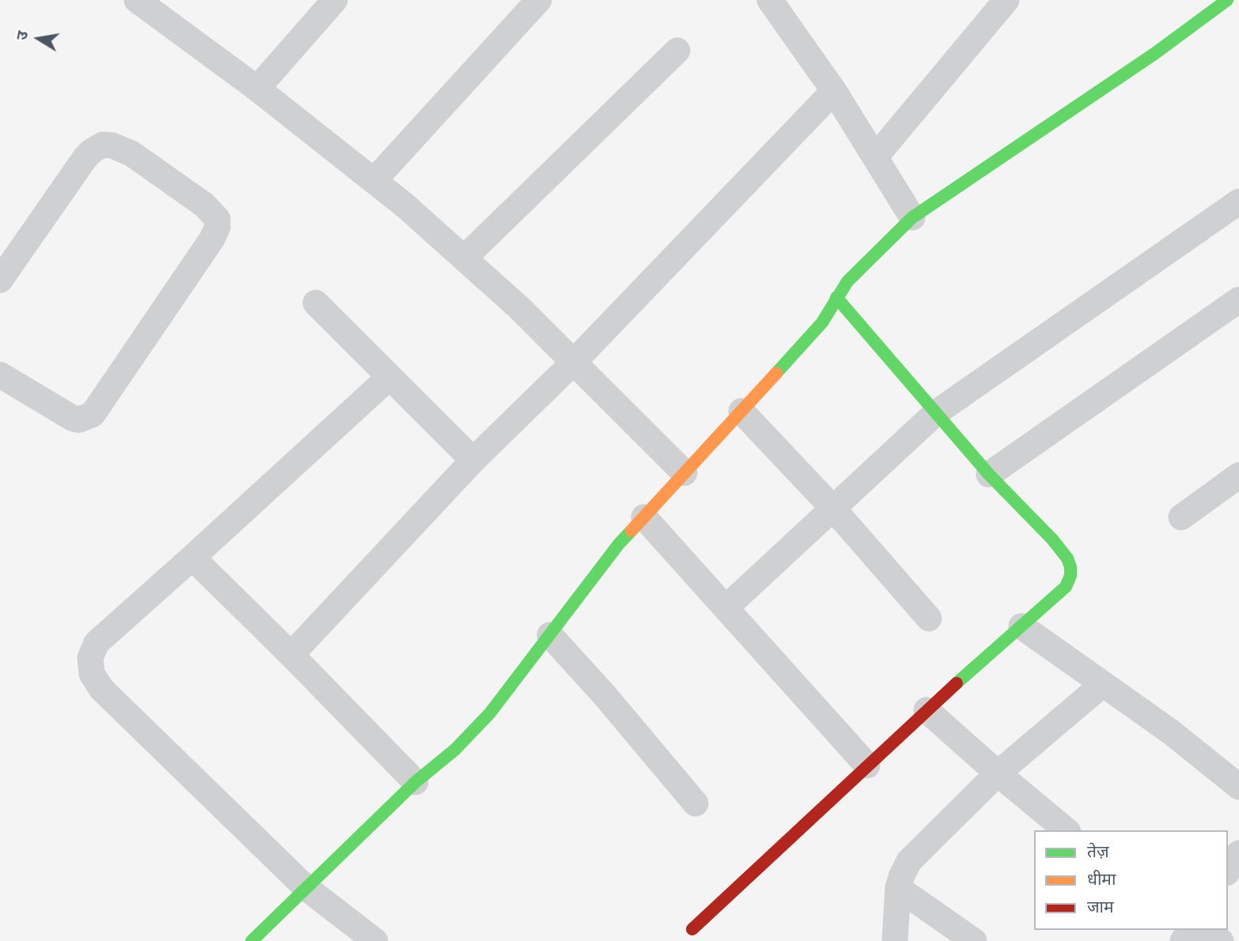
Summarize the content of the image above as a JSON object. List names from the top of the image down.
{
  "legend": ["तेज़", "धीमा", "जाम"],
  "north": "left"
}
